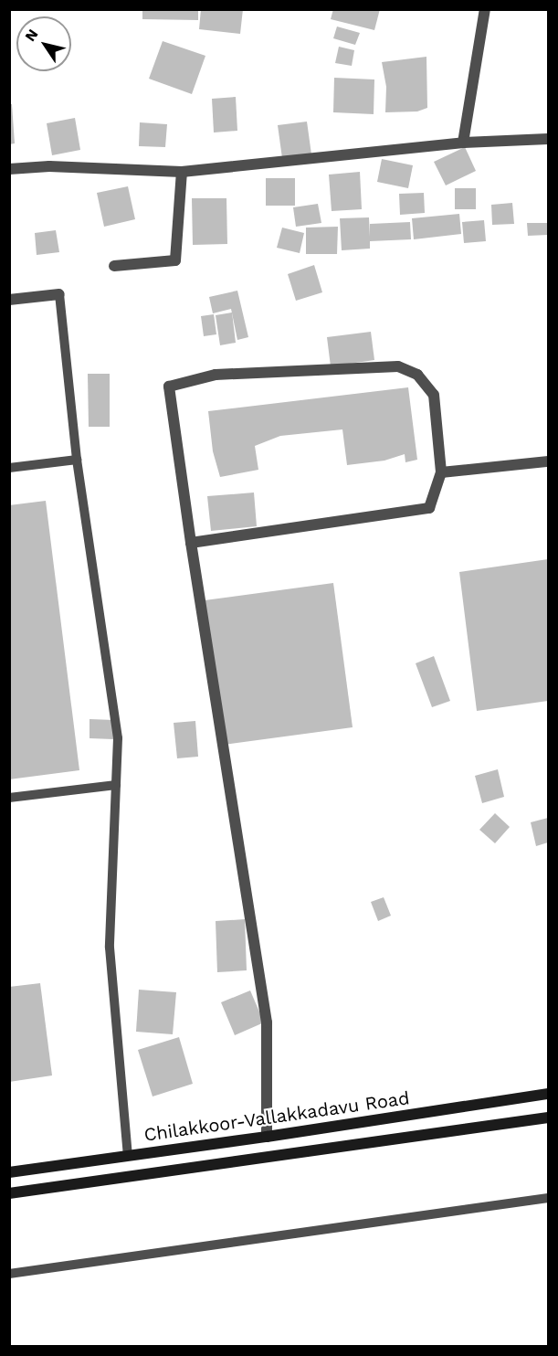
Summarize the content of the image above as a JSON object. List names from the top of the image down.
{
  "streets": {
    "main road": ["Chilakkoor-Vallakkadavu Road"]
  },
  "north": "top left"
}
